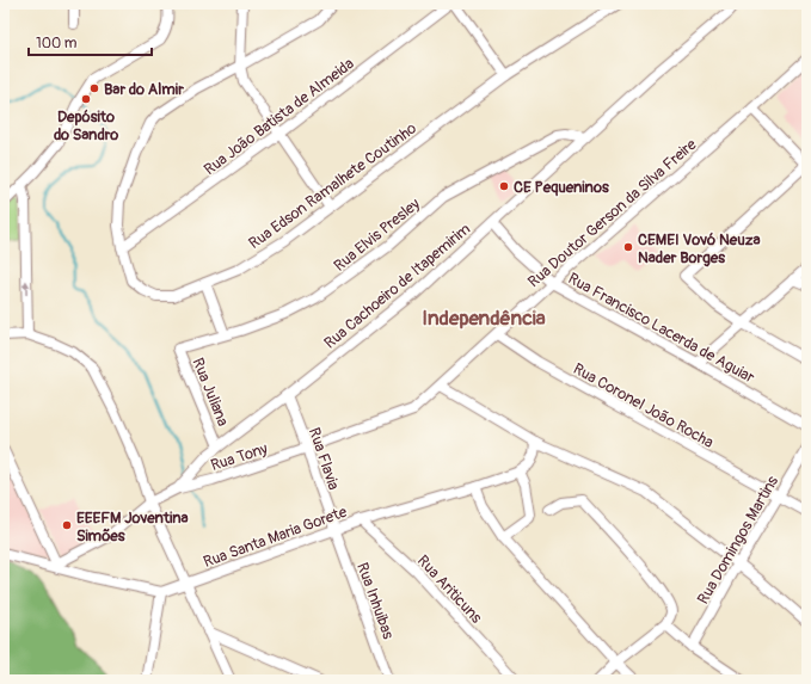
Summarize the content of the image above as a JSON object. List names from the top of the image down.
{
  "streets": {
    "street": [
      "Rua João Batista de Almeida",
      "Rua Edson Ramalhete Coutinho",
      "Rua Doutor Gerson da Silva Freire",
      "Rua Elvis Presley",
      "Rua Cachoeiro de Itapemirim",
      "Rua Francisco Lacerda de Aguiar",
      "Rua Juliana",
      "Rua Coronel João Rocha",
      "Rua Tony",
      "Rua Flavia",
      "Rua Santa Maria Gorete",
      "Rua Domingos Martins",
      "Rua Ariticuns",
      "Rua Inhuibas"
    ]
  },
  "crossings": [
    ["Rua João Batista de Almeida", "Rua Edson Ramalhete Coutinho"],
    ["Rua Doutor Gerson da Silva Freire", "Rua Francisco Lacerda de Aguiar"],
    ["Rua Doutor Gerson da Silva Freire", "Rua Coronel João Rocha"],
    ["Rua Doutor Gerson da Silva Freire", "Rua Tony"],
    ["Rua Doutor Gerson da Silva Freire", "Rua Flavia"],
    ["Rua Elvis Presley", "Rua Cachoeiro de Itapemirim"],
    ["Rua Elvis Presley", "Rua Juliana"],
    ["Rua Cachoeiro de Itapemirim", "Rua Francisco Lacerda de Aguiar"],
    ["Rua Cachoeiro de Itapemirim", "Rua Juliana"],
    ["Rua Cachoeiro de Itapemirim", "Rua Tony"],
    ["Rua Cachoeiro de Itapemirim", "Rua Flavia"],
    ["Rua Coronel João Rocha", "Rua Domingos Martins"],
    ["Rua Tony", "Rua Flavia"],
    ["Rua Flavia", "Rua Santa Maria Gorete"],
    ["Rua Flavia", "Rua Inhuibas"],
    ["Rua Santa Maria Gorete", "Rua Ariticuns"],
    ["Rua Santa Maria Gorete", "Rua Inhuibas"]
  ],
  "districts": ["Independência"],
  "places": [
    "Bar do Almir",
    "Depósito do Sandro",
    "CE Pequeninos",
    "CEMEI Vovó Neuza Nader Borges",
    "EEEFM Joventina Simões"
  ],
  "scale_bar": "100 m"
}
